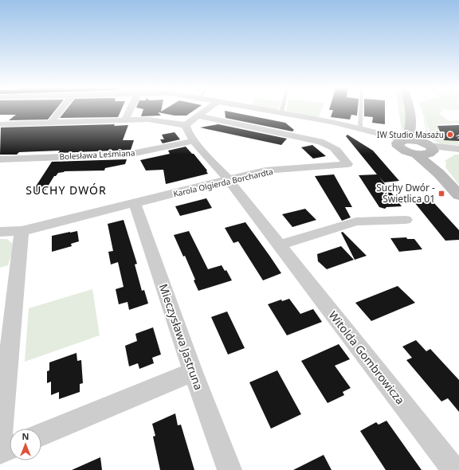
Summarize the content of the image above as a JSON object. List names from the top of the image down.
{
  "streets": {
    "street": [
      "Bolesława Leśmiana",
      "Karola Olgierda Borchardta",
      "Mieczysława Jastruna",
      "Witolda Gombrowicza"
    ]
  },
  "crossings": [
    ["Bolesława Leśmiana", "Witolda Gombrowicza"],
    ["Karola Olgierda Borchardta", "Mieczysława Jastruna"],
    ["Karola Olgierda Borchardta", "Witolda Gombrowicza"]
  ],
  "districts": ["SUCHY DWÓR"],
  "places": {
    "other": ["IW Studio Masażu"],
    "transit": ["Suchy Dwór - Świetlica 01"]
  },
  "north": "top"
}
